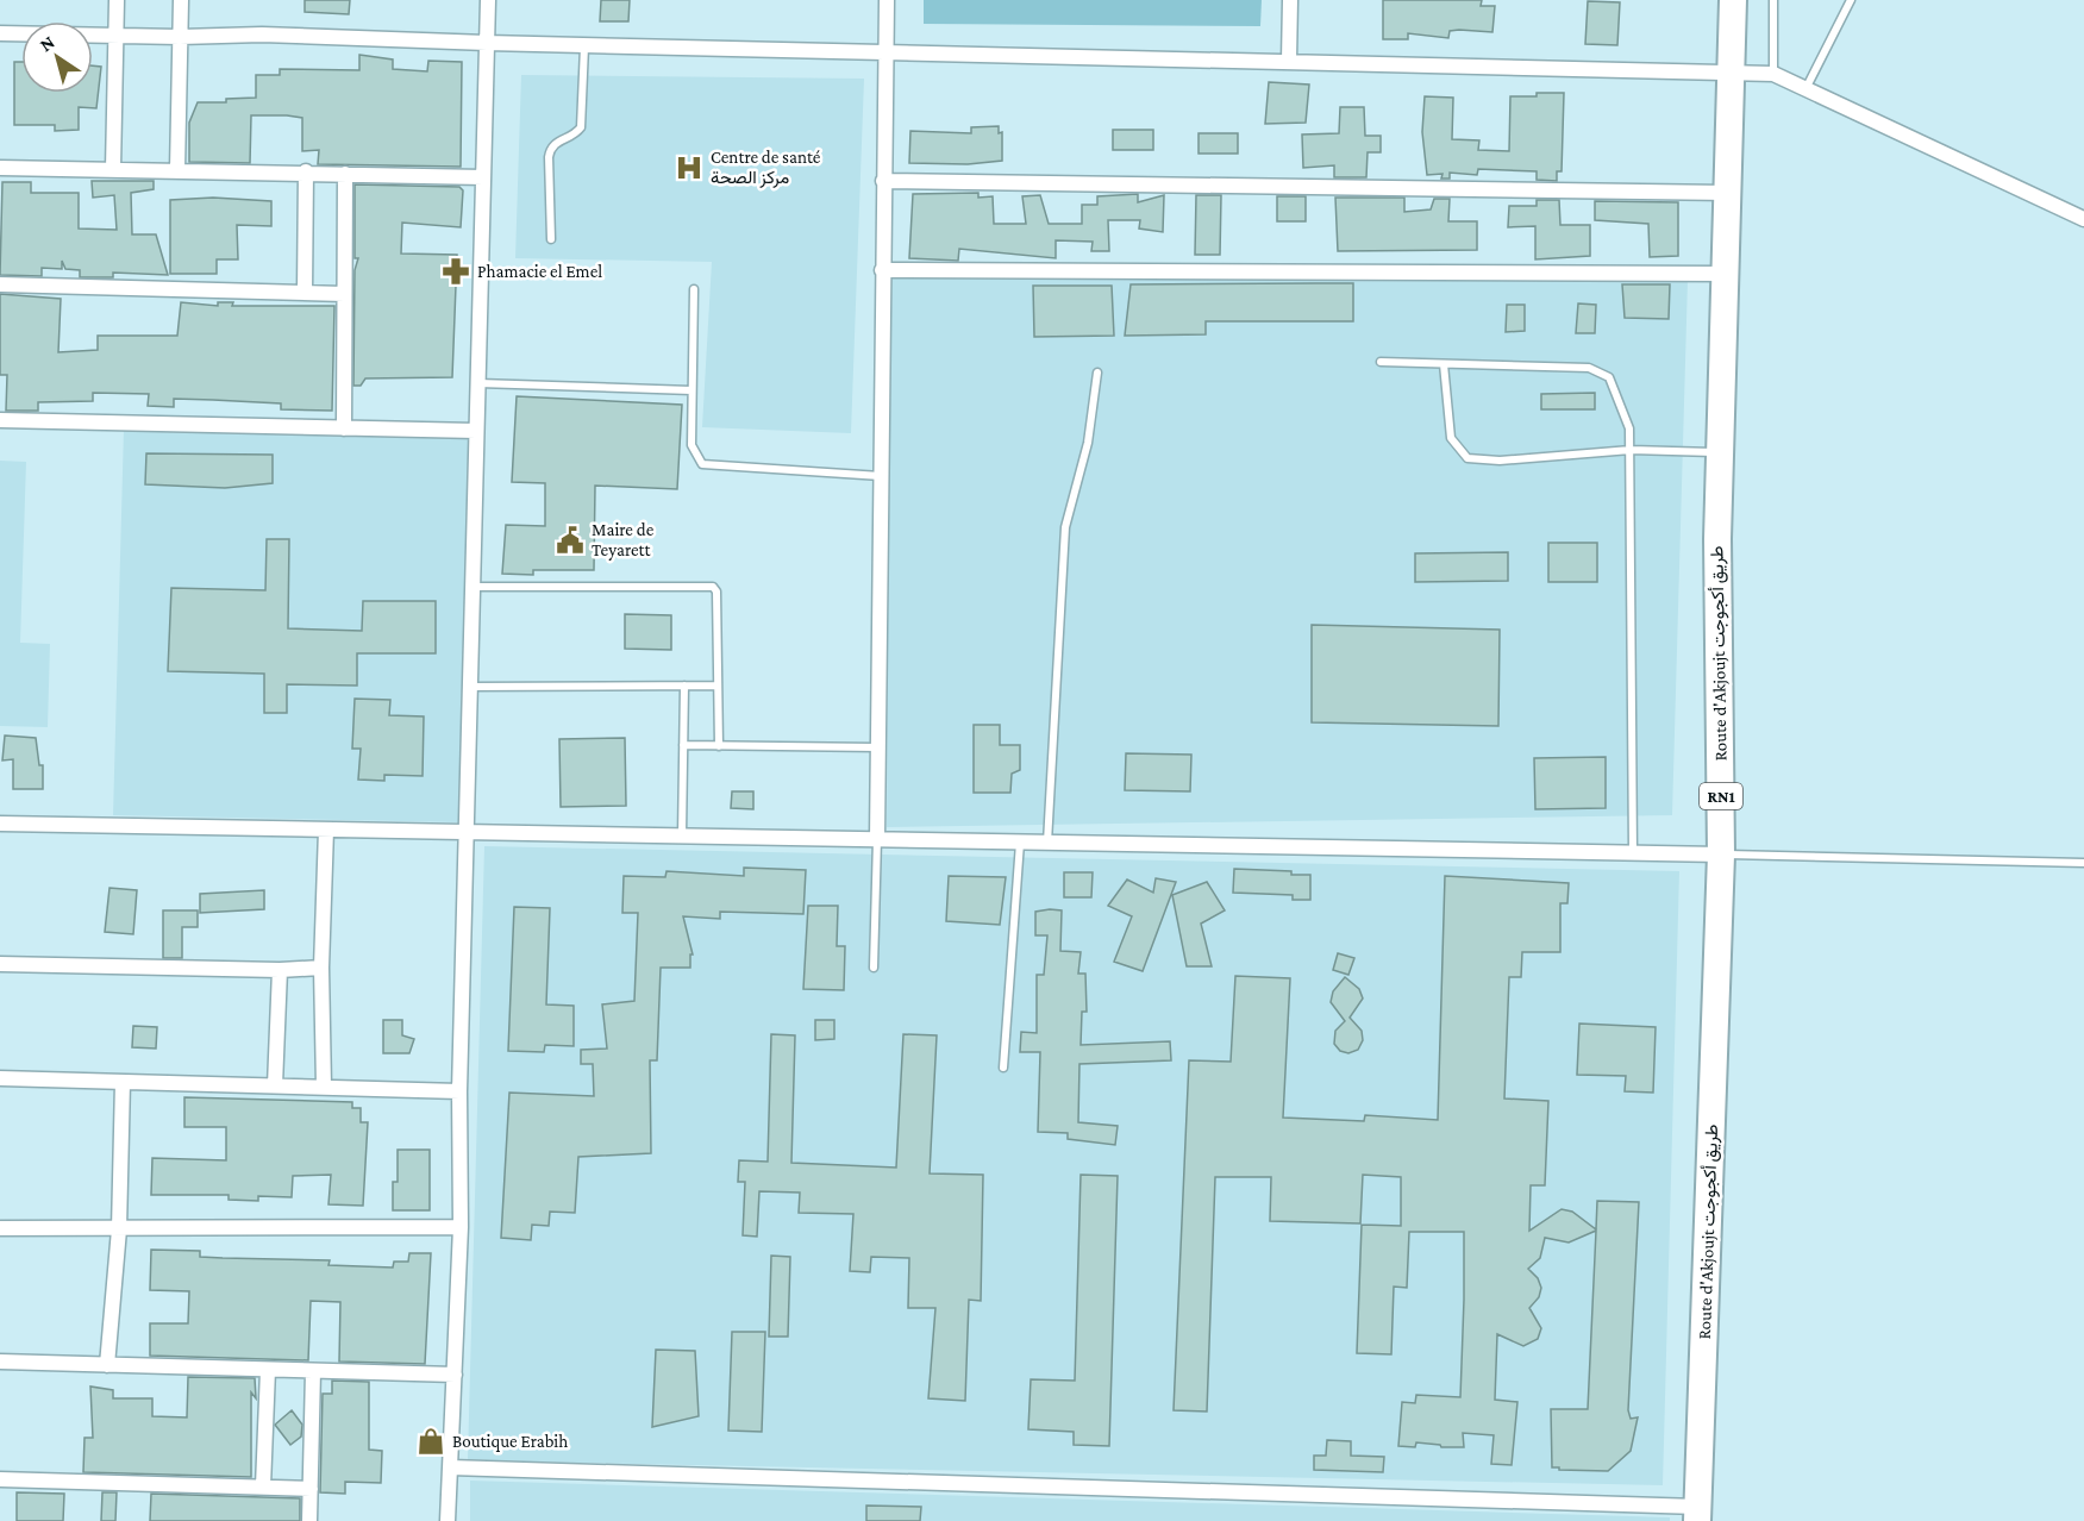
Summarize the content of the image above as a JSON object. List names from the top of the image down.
{
  "streets": {
    "highway": ["Route d'Akjoujt طريق أكجوجت", "RN1"]
  },
  "places": {
    "hospital": ["Centre de santé مركز الصحة"],
    "pharmacy": ["Phamacie el Emel"],
    "public building": ["Maire de Teyarett"],
    "shop": ["Boutique Erabih"]
  },
  "north": "top left"
}
